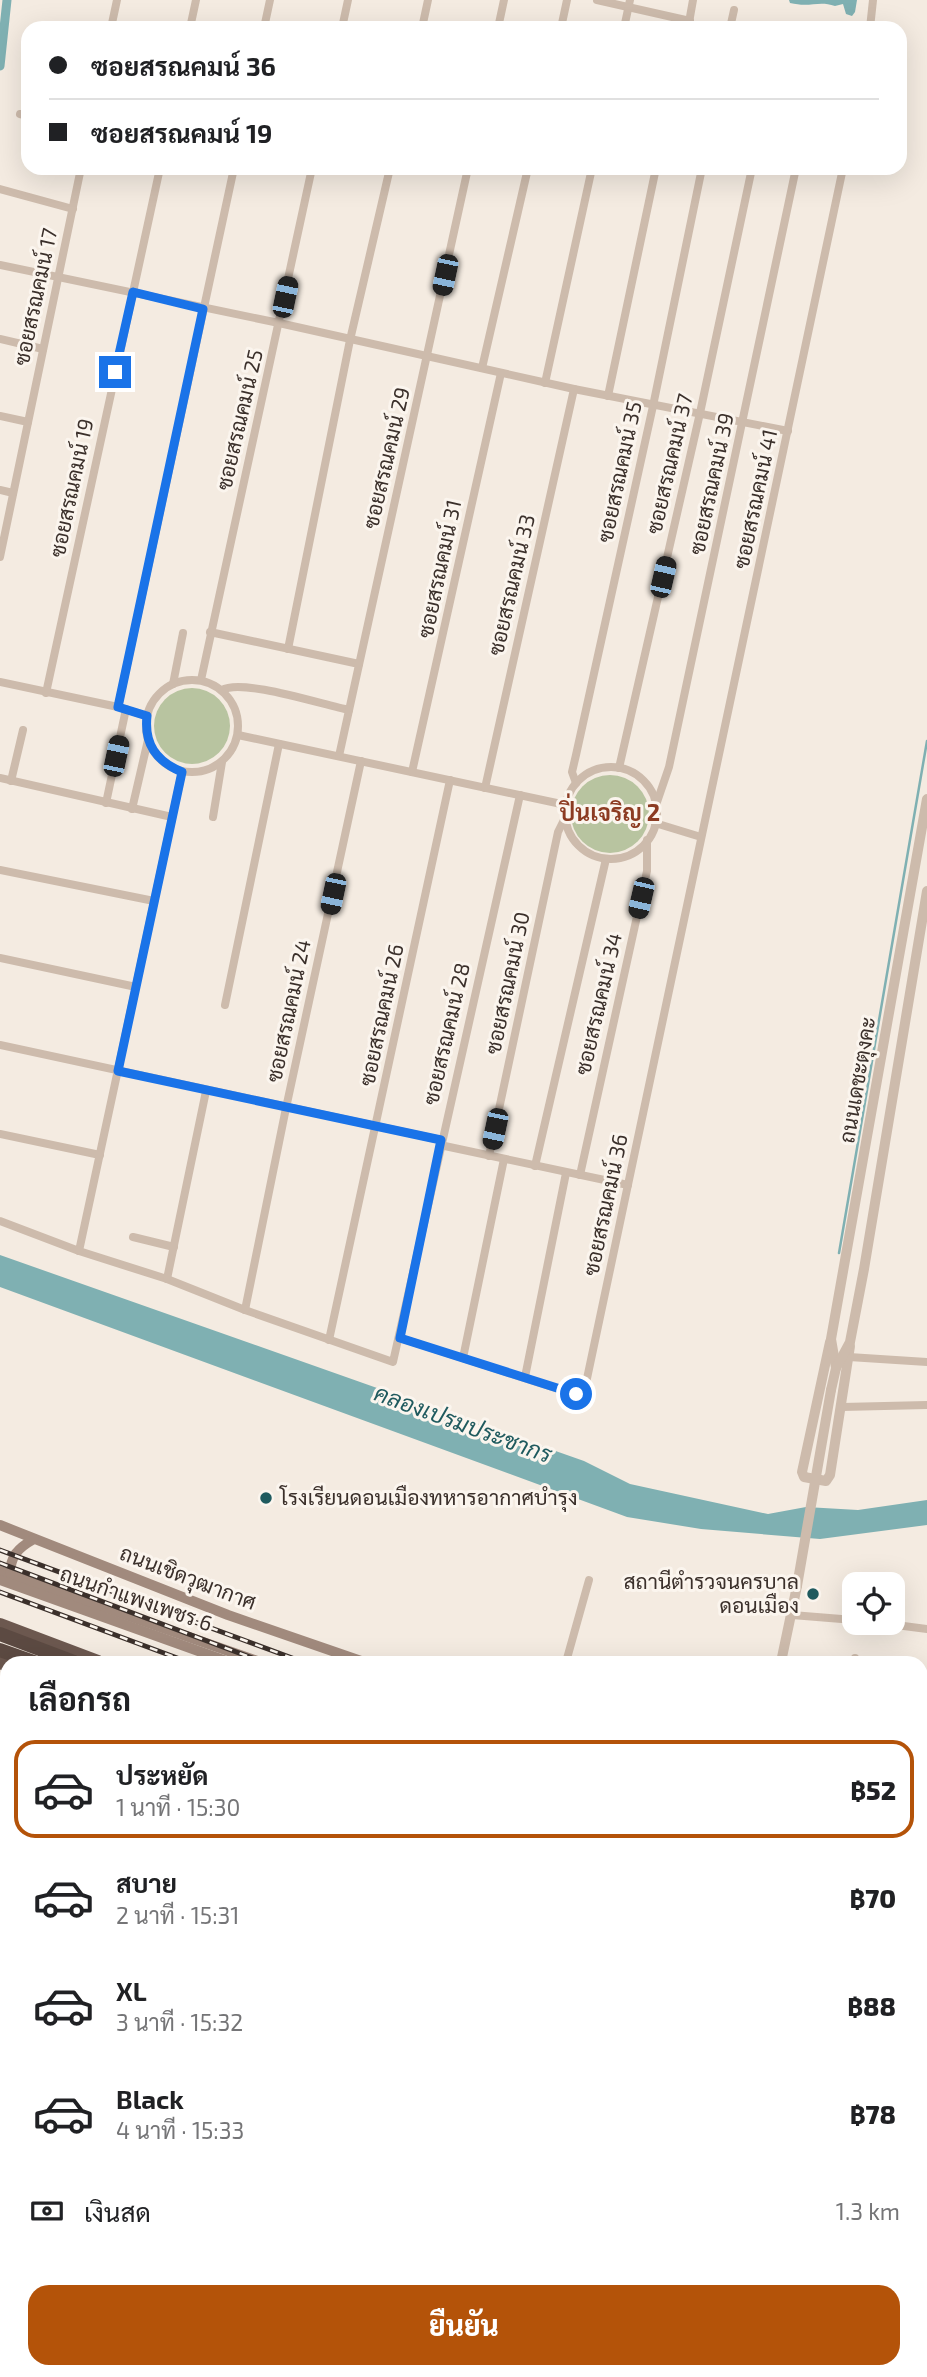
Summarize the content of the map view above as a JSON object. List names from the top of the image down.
{
  "streets": {
    "main road": ["ถนนเชิดวุฒากาศ", "ถนนกำแพงเพชร 6"],
    "street": [
      "ซอยสรณคมน์ 17",
      "ซอยสรณคมน์ 25",
      "ซอยสรณคมน์ 29",
      "ซอยสรณคมน์ 37",
      "ซอยสรณคมน์ 35",
      "ซอยสรณคมน์ 39",
      "ซอยสรณคมน์ 19",
      "ซอยสรณคมน์ 41",
      "ซอยสรณคมน์ 31",
      "ซอยสรณคมน์ 33",
      "ซอยสรณคมน์ 30",
      "ซอยสรณคมน์ 34",
      "ซอยสรณคมน์ 24",
      "ซอยสรณคมน์ 26",
      "ซอยสรณคมน์ 28",
      "ถนนเดชะตุงคะ",
      "ซอยสรณคมน์ 36"
    ]
  },
  "crossings": [
    ["ซอยสรณคมน์ 37", "ซอยสรณคมน์ 35"],
    ["ซอยสรณคมน์ 37", "ซอยสรณคมน์ 39"],
    ["ซอยสรณคมน์ 37", "ซอยสรณคมน์ 30"],
    ["ซอยสรณคมน์ 37", "ซอยสรณคมน์ 34"],
    ["ซอยสรณคมน์ 35", "ซอยสรณคมน์ 39"],
    ["ซอยสรณคมน์ 35", "ซอยสรณคมน์ 30"],
    ["ซอยสรณคมน์ 35", "ซอยสรณคมน์ 34"],
    ["ซอยสรณคมน์ 39", "ซอยสรณคมน์ 30"],
    ["ซอยสรณคมน์ 39", "ซอยสรณคมน์ 34"],
    ["ซอยสรณคมน์ 41", "ซอยสรณคมน์ 36"],
    ["ซอยสรณคมน์ 30", "ซอยสรณคมน์ 34"],
    ["ซอยสรณคมน์ 26", "ซอยสรณคมน์ 28"],
    ["ซอยสรณคมน์ 28", "ซอยสรณคมน์ 36"]
  ],
  "districts": ["ปิ่นเจริญ 2"],
  "water": ["คลองเปรมประชากร"],
  "places": ["โรงเรียนดอนเมืองทหารอากาศบำรุง", "สถานีตำรวจนครบาล ดอนเมือง"],
  "page": {
    "banner": ["ซอยสรณคมน์ 36", "ซอยสรณคมน์ 19"],
    "heading": "เลือกรถ",
    "list": [
      {
        "name": "ประหยัด",
        "note": "1 นาที · 15:30",
        "value": "฿52"
      },
      {
        "name": "สบาย",
        "note": "2 นาที · 15:31",
        "value": "฿70"
      },
      {
        "name": "XL",
        "note": "3 นาที · 15:32",
        "value": "฿88"
      },
      {
        "name": "Black",
        "note": "4 นาที · 15:33",
        "value": "฿78"
      }
    ],
    "pay": ["เงินสด", "1.3 km"],
    "buttons": "ยืนยัน"
  }
}
